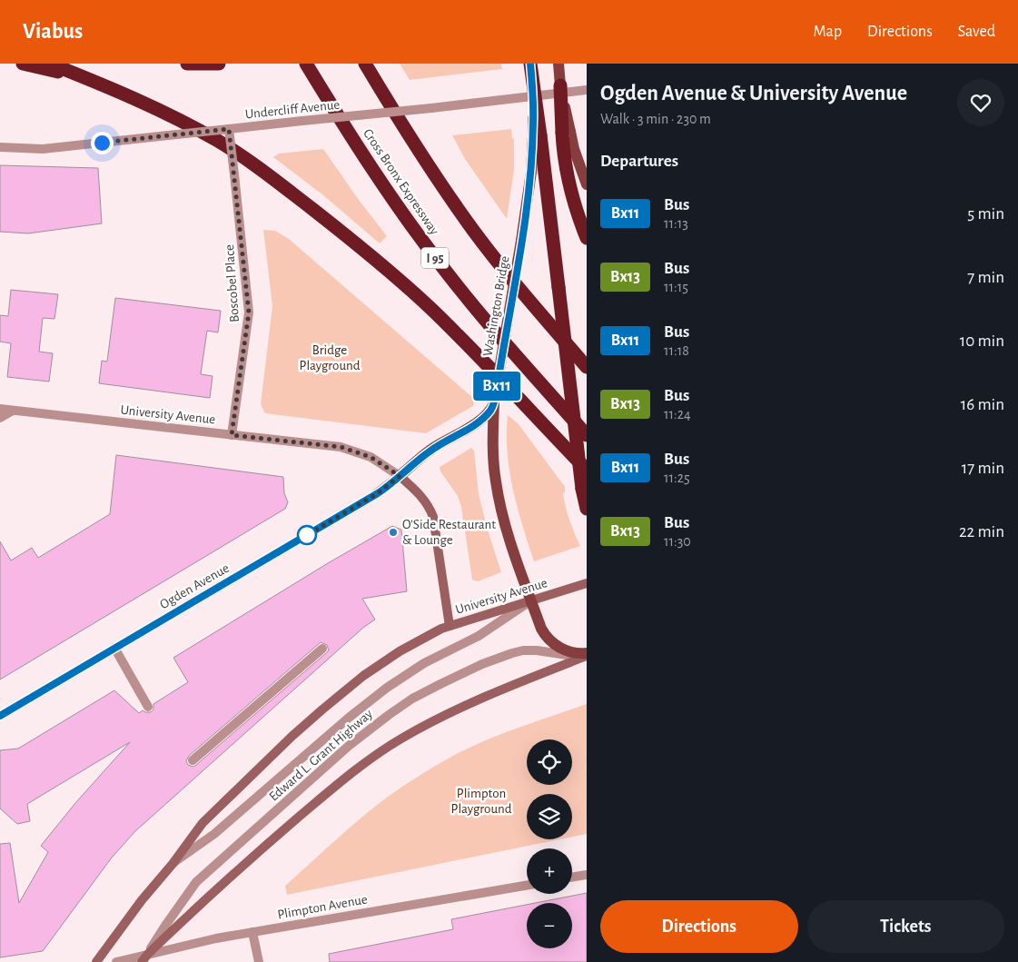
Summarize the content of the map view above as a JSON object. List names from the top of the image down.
{
  "streets": {
    "highway": ["Cross Bronx Expressway", "I 95"],
    "main road": [
      "Washington Bridge",
      "University Avenue",
      "Ogden Avenue",
      "Edward L. Grant Highway"
    ],
    "street": ["Undercliff Avenue", "Boscobel Place", "Plimpton Avenue"]
  },
  "crossings": [
    ["Undercliff Avenue", "Boscobel Place"],
    ["Boscobel Place", "University Avenue"],
    ["Washington Bridge", "University Avenue"],
    ["Washington Bridge", "Edward L. Grant Highway"],
    ["University Avenue", "Ogden Avenue"],
    ["University Avenue", "Edward L. Grant Highway"],
    ["Edward L. Grant Highway", "Plimpton Avenue"]
  ],
  "parks": ["Bridge Playground", "Plimpton Playground"],
  "places": ["O'Side Restaurant & Lounge"],
  "lines": ["bus line Bx11"],
  "page": {
    "header": "Viabus",
    "nav": ["Map", "Directions", "Saved"],
    "on_map": "Bx11",
    "heading": [
      ["Ogden Avenue & University Avenue", "Walk · 3 min · 230 m"],
      "Departures"
    ],
    "list": [
      {
        "mark": "Bx11",
        "name": "Bus",
        "note": "11:13",
        "value": "5 min"
      },
      {
        "mark": "Bx13",
        "name": "Bus",
        "note": "11:15",
        "value": "7 min"
      },
      {
        "mark": "Bx11",
        "name": "Bus",
        "note": "11:18",
        "value": "10 min"
      },
      {
        "mark": "Bx13",
        "name": "Bus",
        "note": "11:24",
        "value": "16 min"
      },
      {
        "mark": "Bx11",
        "name": "Bus",
        "note": "11:25",
        "value": "17 min"
      },
      {
        "mark": "Bx13",
        "name": "Bus",
        "note": "11:30",
        "value": "22 min"
      }
    ],
    "map_buttons": ["+", "−"],
    "buttons": ["Directions", "Tickets"]
  }
}
